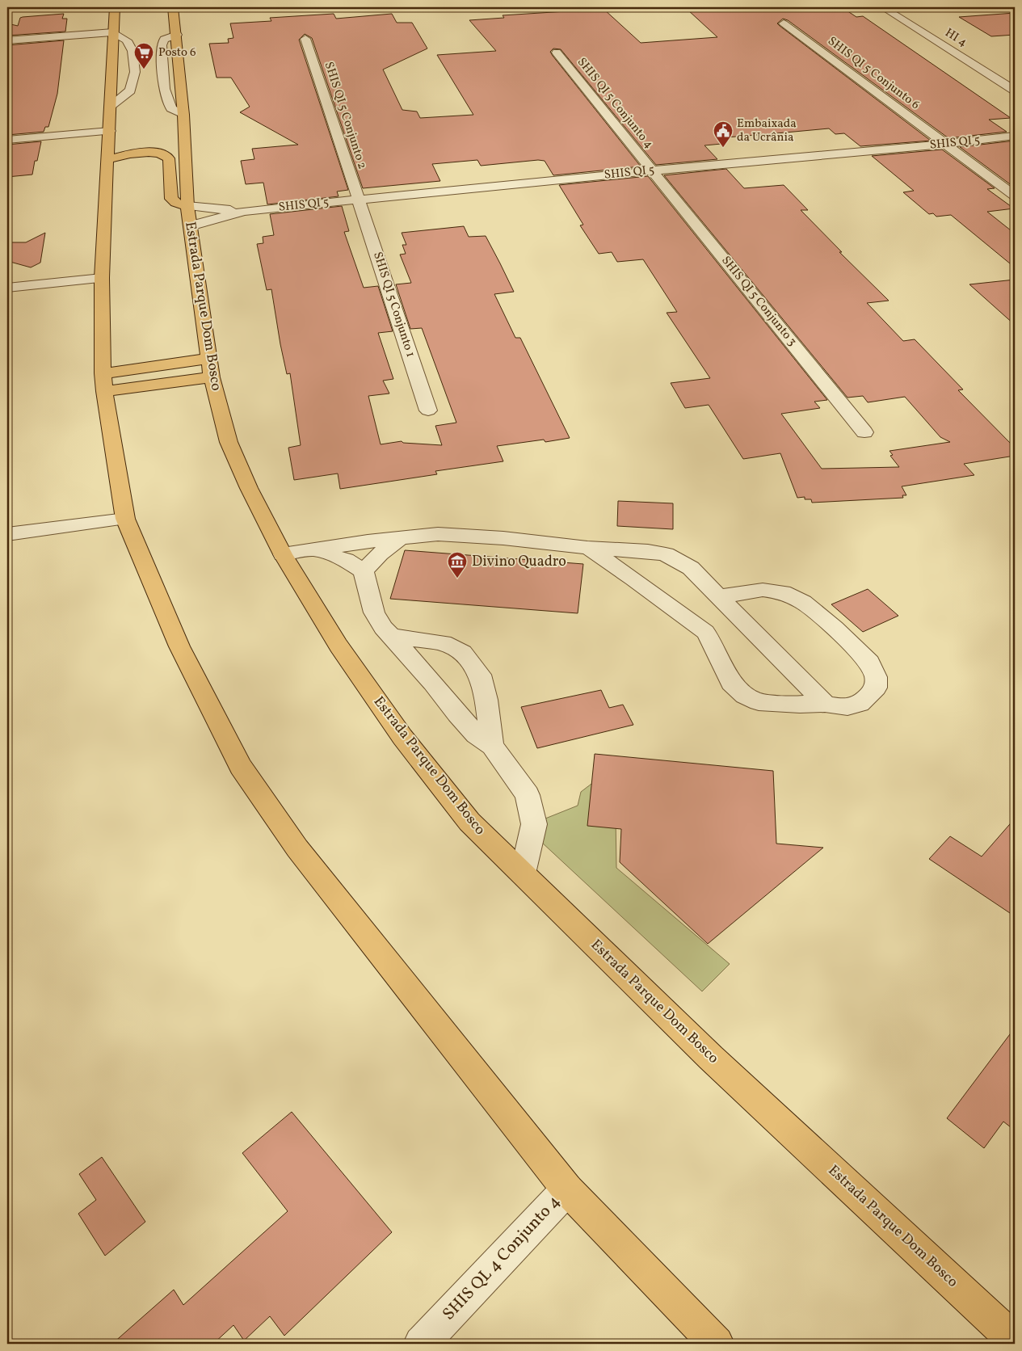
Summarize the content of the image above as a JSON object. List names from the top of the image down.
{
  "streets": {
    "main road": ["Estrada Parque Dom Bosco"],
    "street": [
      "HI 4",
      "SHIS QI 5 Conjunto 6",
      "SHIS QI 5 Conjunto 4",
      "SHIS QI 5 Conjunto 2",
      "SHIS QI 5",
      "SHIS QI 5 Conjunto 3",
      "SHIS QI 5 Conjunto 1",
      "SHIS QL 4 Conjunto 4"
    ]
  },
  "crossings": [
    ["SHIS QI 5 Conjunto 6", "SHIS QI 5"],
    ["SHIS QI 5 Conjunto 4", "SHIS QI 5"],
    ["SHIS QI 5 Conjunto 4", "SHIS QI 5 Conjunto 3"],
    ["SHIS QI 5 Conjunto 2", "SHIS QI 5"],
    ["SHIS QI 5 Conjunto 2", "SHIS QI 5 Conjunto 1"],
    ["SHIS QI 5", "SHIS QI 5 Conjunto 3"],
    ["SHIS QI 5", "SHIS QI 5 Conjunto 1"],
    ["SHIS QI 5", "Estrada Parque Dom Bosco"]
  ],
  "places": {
    "supermarket": ["Posto 6"],
    "public building": ["Embaixada da Ucrânia"],
    "museum": ["Divino Quadro"]
  }
}
